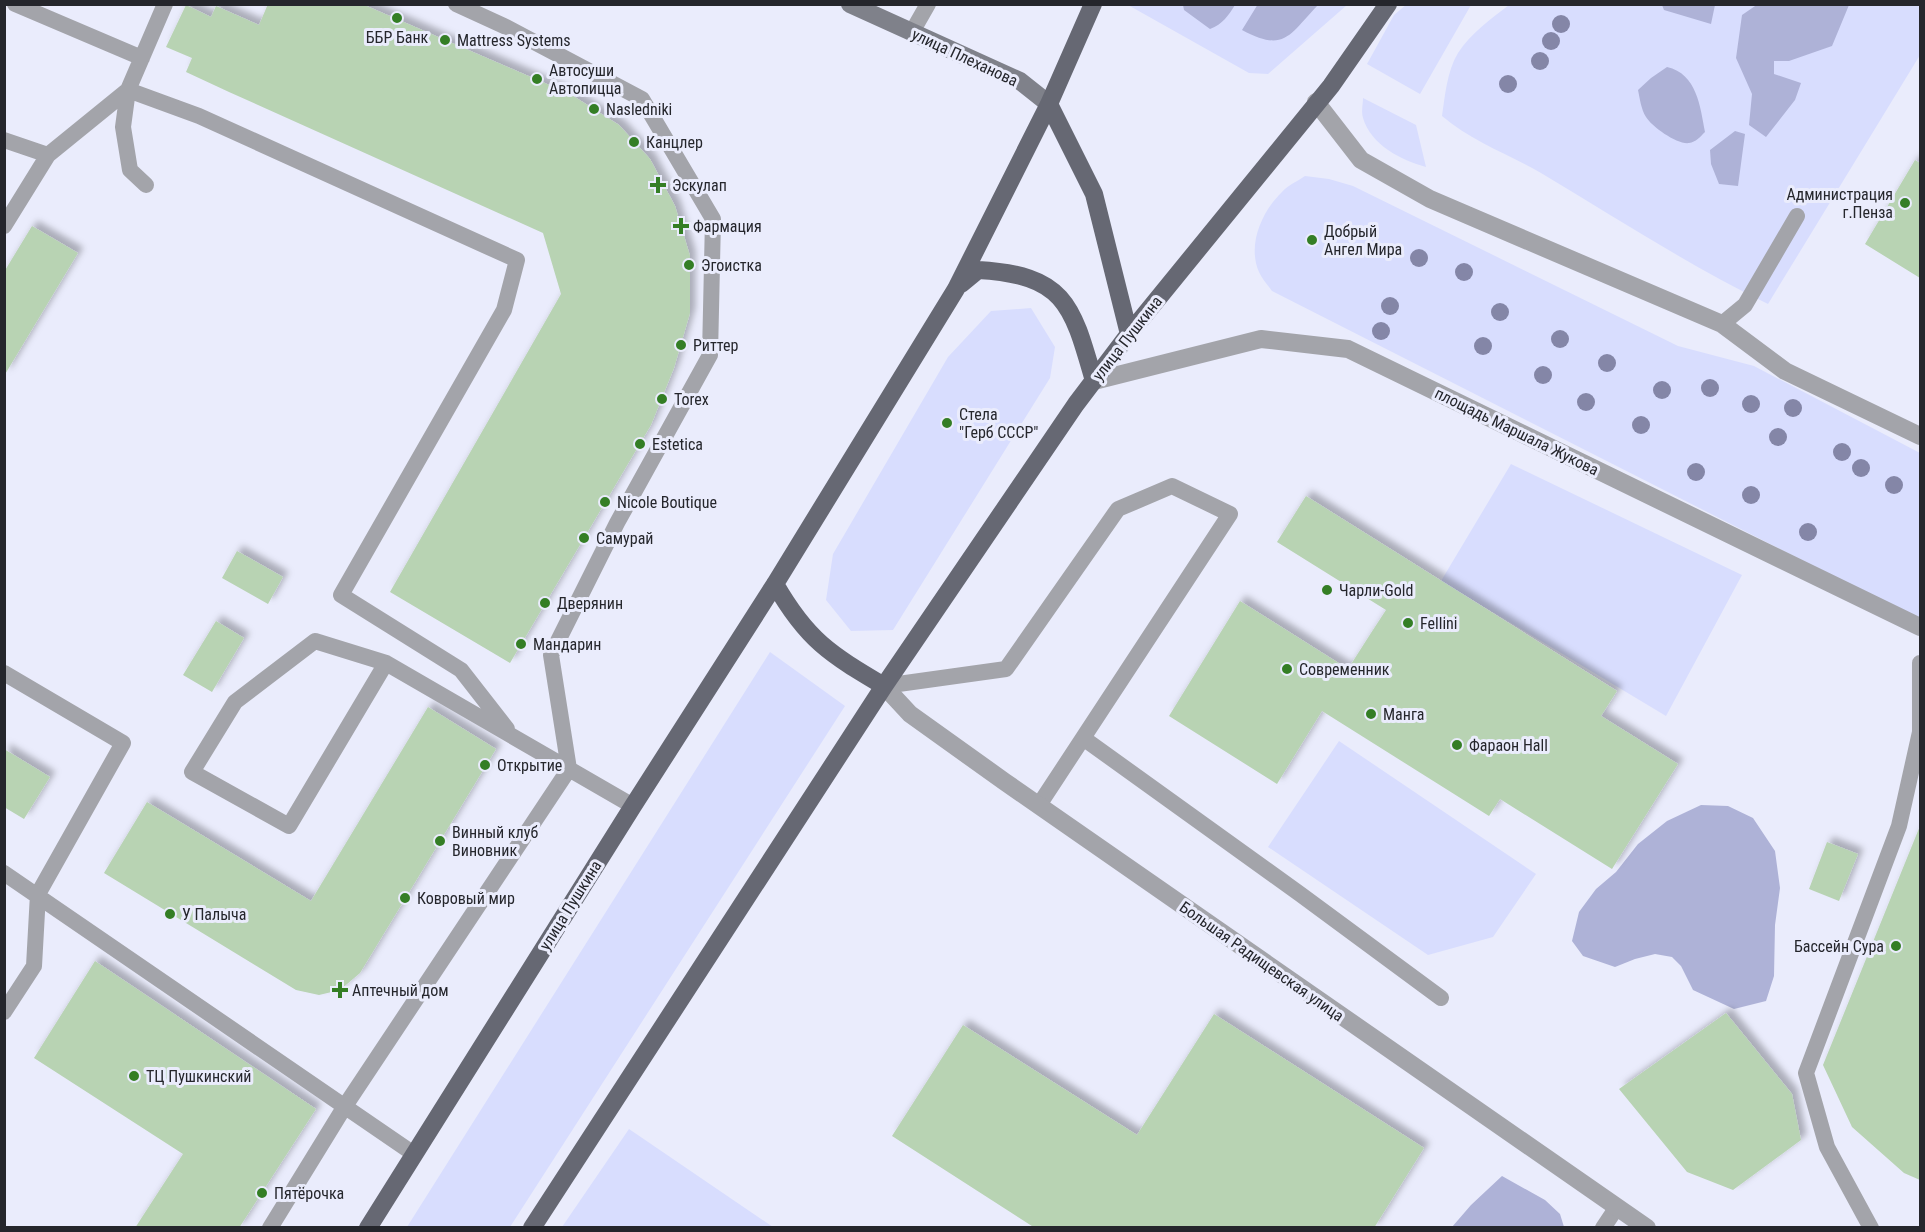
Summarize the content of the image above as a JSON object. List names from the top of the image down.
{
  "streets": {
    "main road": ["улица Плеханова", "улица Пушкина"],
    "street": ["площадь Маршала Жукова", "Большая Радищевская улица"]
  },
  "crossings": [
    ["улица Плеханова", "улица Пушкина"],
    ["улица Пушкина", "площадь Маршала Жукова"],
    ["улица Пушкина", "Большая Радищевская улица"]
  ],
  "places": {
    "other": [
      "ББР Банк",
      "Mattress Systems",
      "Автосуши Автопицца",
      "Nasledniki",
      "Канцлер",
      "Администрация г.Пенза",
      "Добрый Ангел Мира",
      "Эгоистка",
      "Риттер",
      "Torex",
      "Стела \"Герб СССР\"",
      "Estetica",
      "Nicole Boutique",
      "Самурай",
      "Чарли-Gold",
      "Дверянин",
      "Fellini",
      "Мандарин",
      "Современник",
      "Манга",
      "Фараон Hall",
      "Открытие",
      "Винный клуб Виновник",
      "Ковровый мир",
      "У Палыча",
      "Бассейн Сура",
      "ТЦ Пушкинский",
      "Пятёрочка"
    ],
    "health": ["Эскулап", "Фармация", "Аптечный дом"]
  }
}
